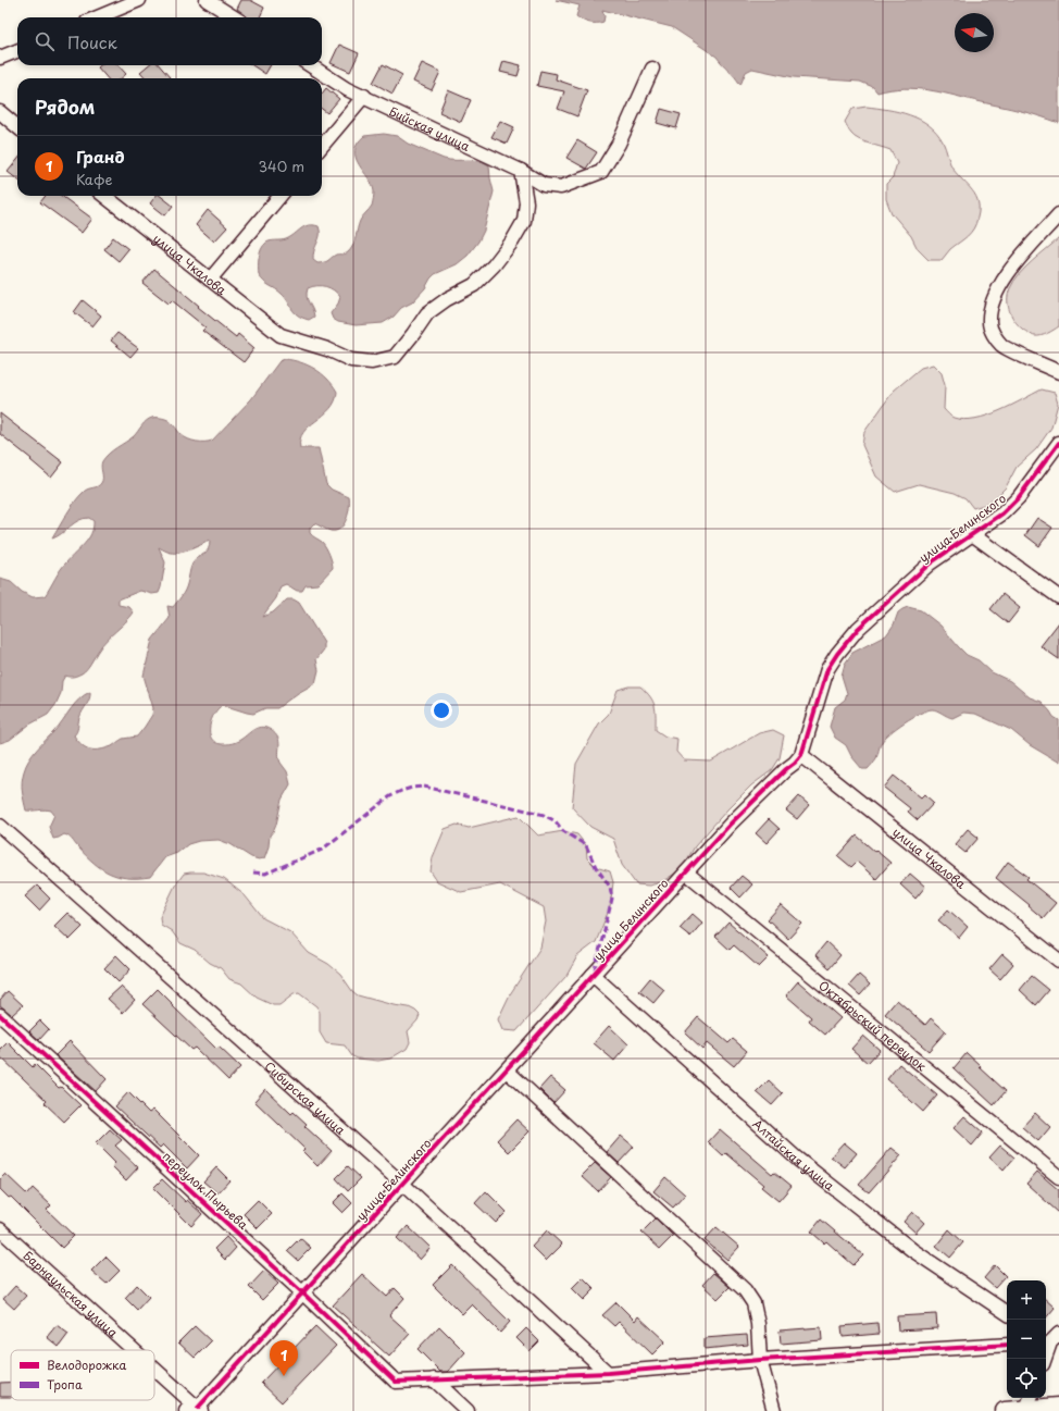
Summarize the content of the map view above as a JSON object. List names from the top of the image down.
{
  "streets": {
    "street": [
      "Бийская улица",
      "улица Чкалова",
      "улица Белинского",
      "Октябрьский переулок",
      "Сибирская улица",
      "Алтайская улица",
      "переулок Пырьева",
      "Барнаульская улица"
    ]
  },
  "crossings": [
    ["Бийская улица", "улица Чкалова"],
    ["улица Чкалова", "улица Белинского"],
    ["улица Белинского", "Октябрьский переулок"],
    ["улица Белинского", "Сибирская улица"],
    ["улица Белинского", "Алтайская улица"],
    ["улица Белинского", "переулок Пырьева"],
    ["улица Белинского", "Барнаульская улица"]
  ],
  "legend": ["Велодорожка", "Тропа"],
  "north": "left",
  "page": {
    "search": "Поиск",
    "heading": "Рядом",
    "list": [
      {
        "mark": "1",
        "name": "Гранд",
        "note": "Кафе",
        "value": "340 m"
      }
    ],
    "map_buttons": ["+", "−"],
    "pins": "1"
  }
}
